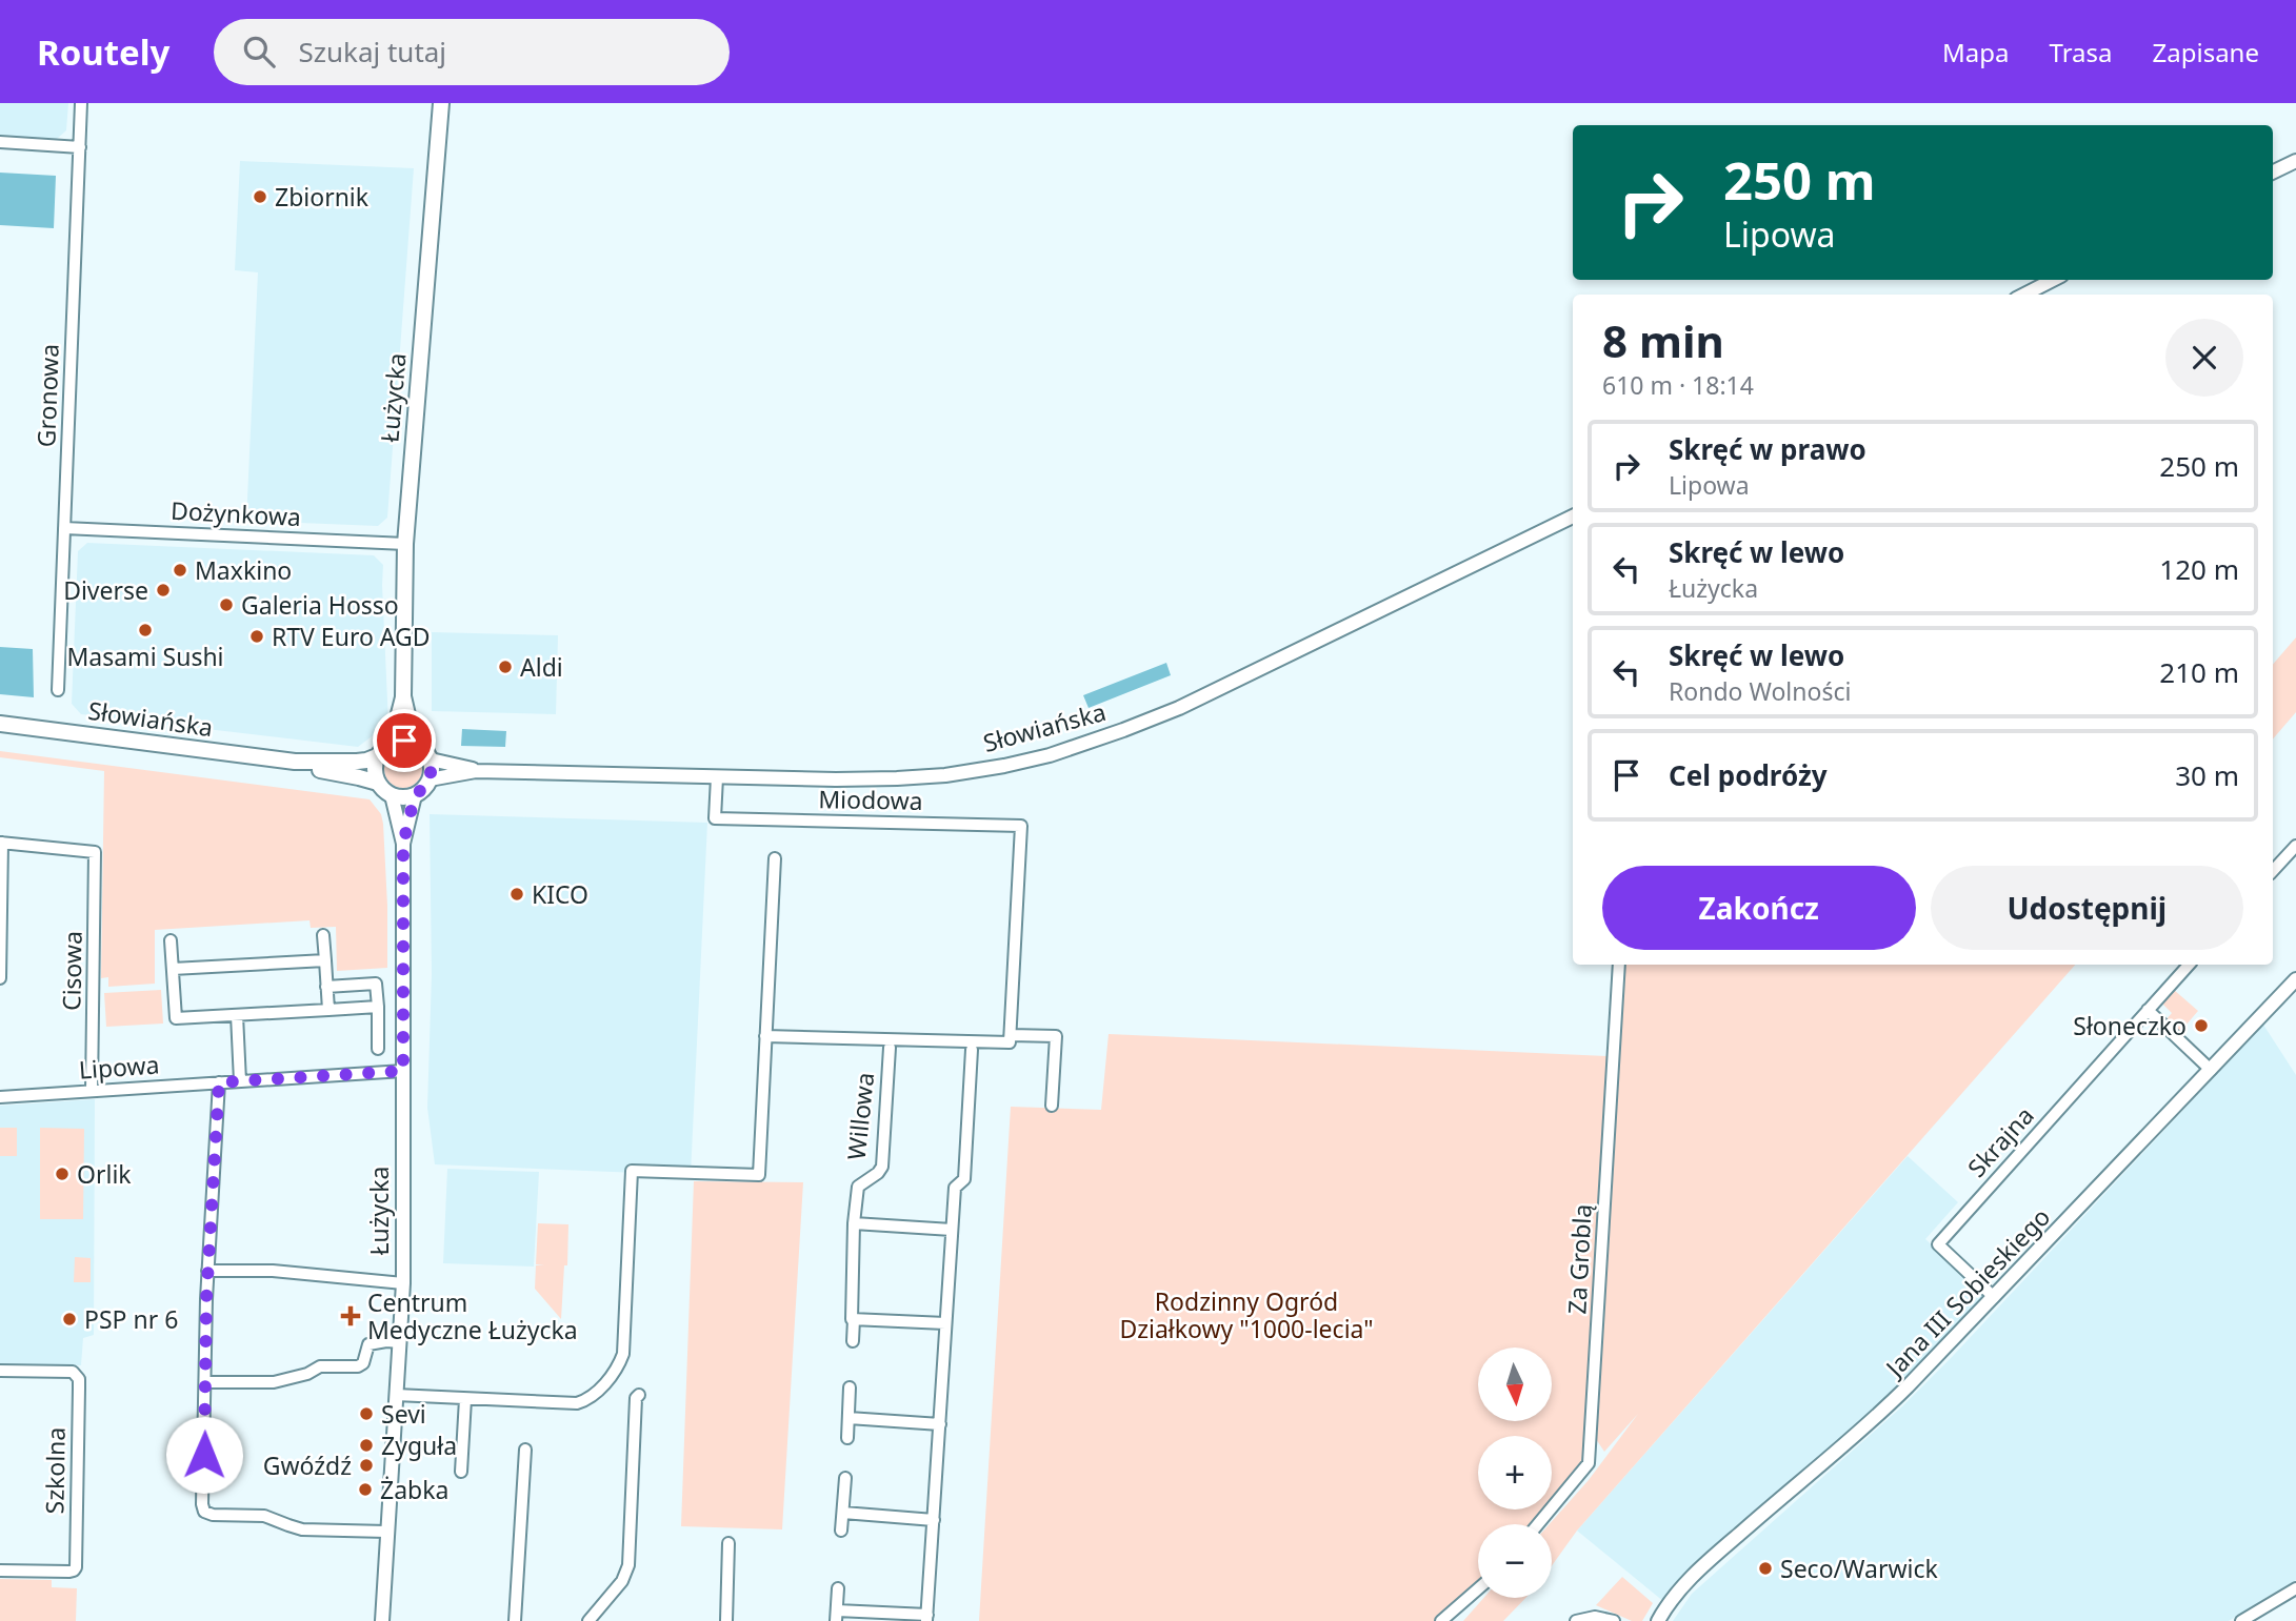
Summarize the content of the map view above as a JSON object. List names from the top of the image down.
{
  "streets": {
    "main road": ["Łużycka", "Słowiańska"],
    "street": [
      "Gronowa",
      "Dożynkowa",
      "Miodowa",
      "Cisowa",
      "Lipowa",
      "Willowa",
      "Skrajna",
      "Za Groblą",
      "Jana III Sobieskiego",
      "Szkolna"
    ]
  },
  "crossings": [
    ["Gronowa", "Dożynkowa"],
    ["Łużycka", "Dożynkowa"],
    ["Łużycka", "Słowiańska"],
    ["Łużycka", "Lipowa"],
    ["Słowiańska", "Miodowa"],
    ["Cisowa", "Lipowa"],
    ["Skrajna", "Jana III Sobieskiego"]
  ],
  "parks": ["Rodzinny Ogród Działkowy \"1000-lecia\""],
  "places": {
    "other": [
      "Zbiornik",
      "Maxkino",
      "Diverse",
      "Galeria Hosso",
      "Masami Sushi",
      "RTV Euro AGD",
      "Aldi",
      "KICO",
      "Słoneczko",
      "Orlik",
      "PSP nr 6",
      "Sevi",
      "Zyguła",
      "Gwóźdź",
      "Żabka",
      "Seco/Warwick"
    ],
    "health": ["Centrum Medyczne Łużycka"]
  },
  "north": "bottom",
  "page": {
    "header": "Routely",
    "search": "Szukaj tutaj",
    "nav": ["Mapa", "Trasa", "Zapisane"],
    "turn": ["250 m", "Lipowa"],
    "heading": ["8 min", "610 m · 18:14"],
    "list": [
      {
        "name": "Skręć w prawo",
        "note": "Lipowa",
        "value": "250 m"
      },
      {
        "name": "Skręć w lewo",
        "note": "Łużycka",
        "value": "120 m"
      },
      {
        "name": "Skręć w lewo",
        "note": "Rondo Wolności",
        "value": "210 m"
      },
      {
        "name": "Cel podróży",
        "value": "30 m"
      }
    ],
    "buttons": ["Zakończ", "Udostępnij"],
    "map_buttons": ["+", "−"]
  }
}
